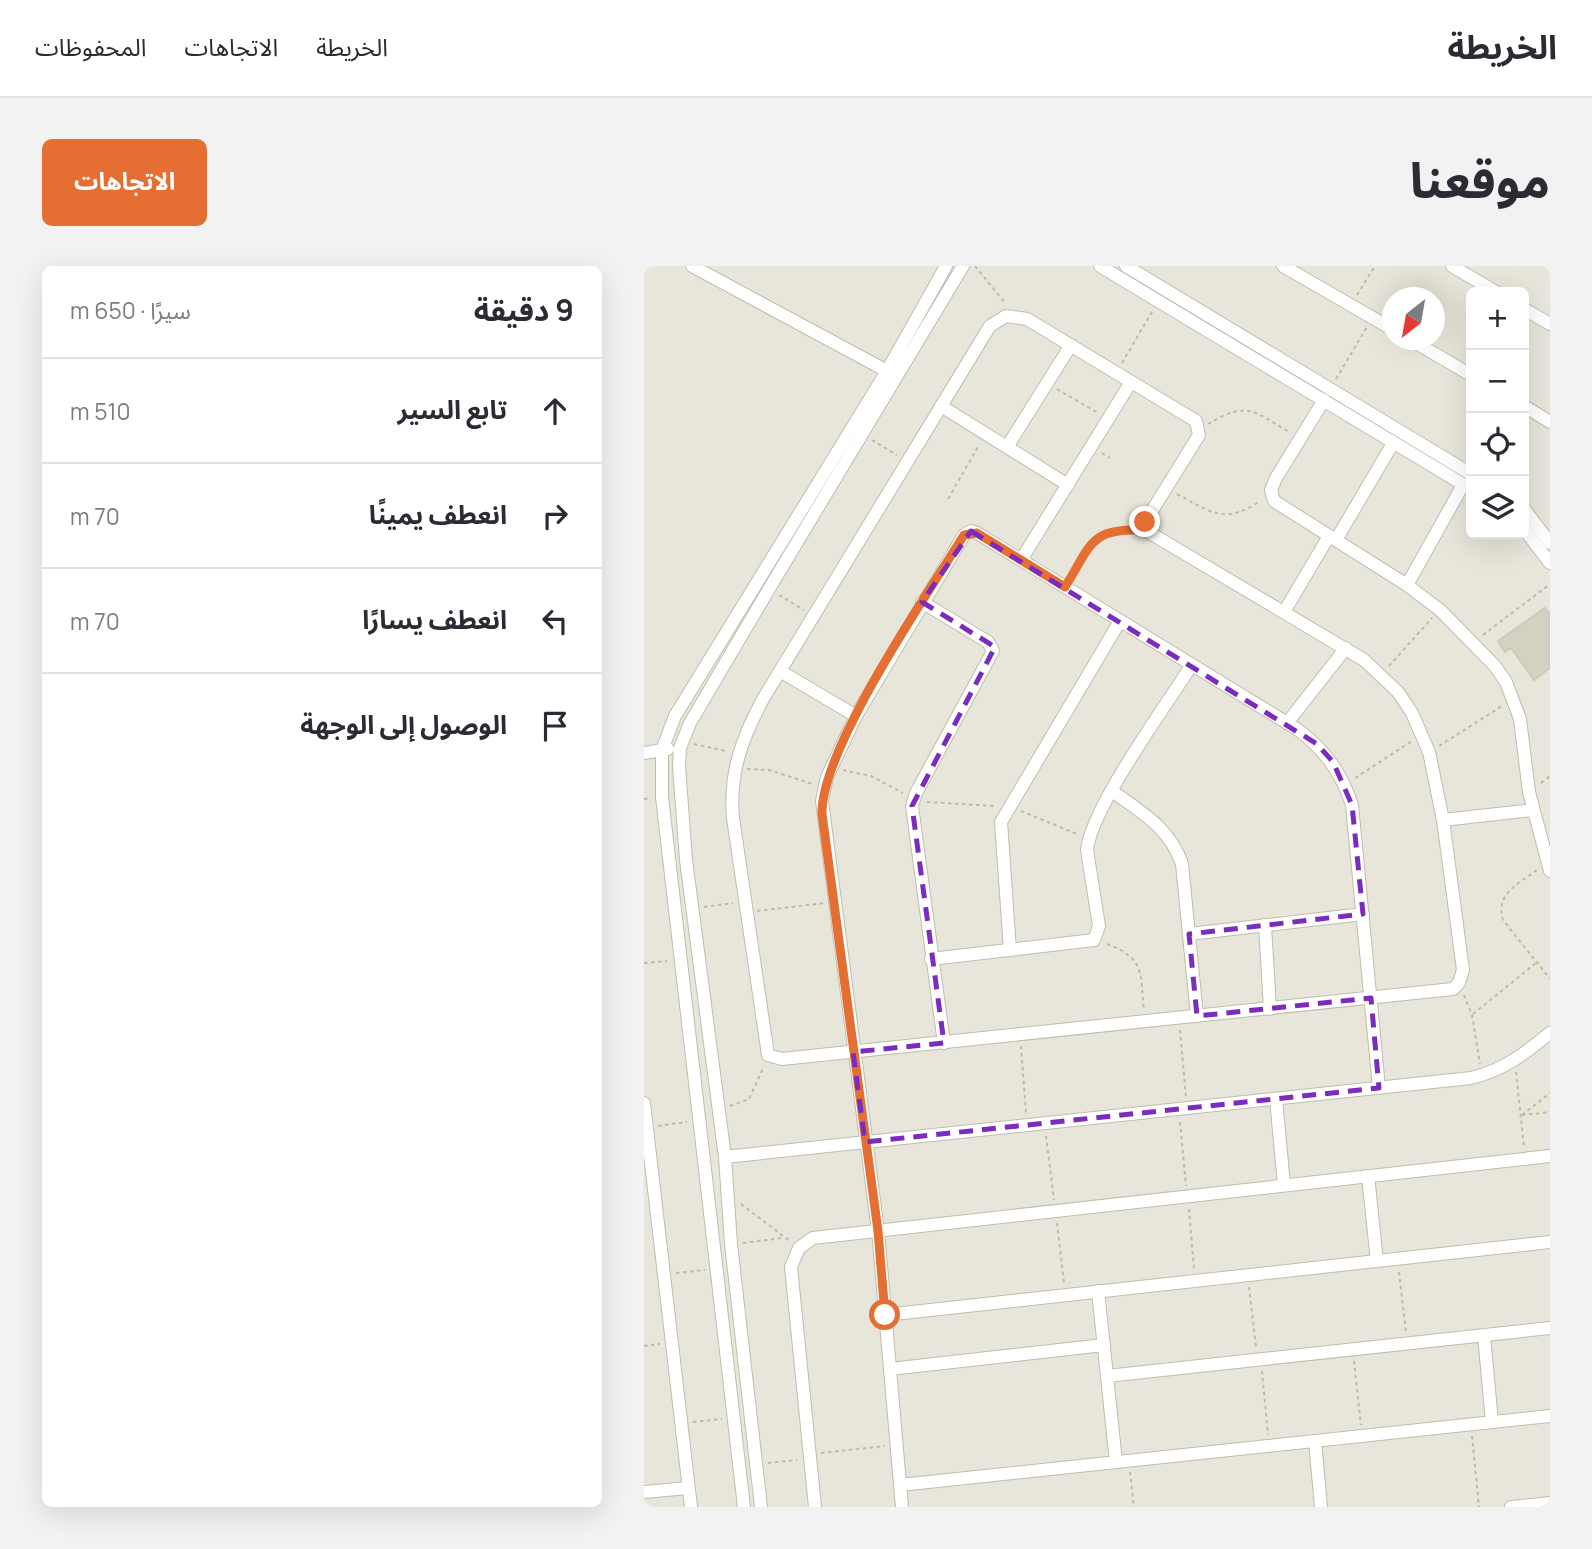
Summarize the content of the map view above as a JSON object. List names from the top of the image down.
{
  "north": "bottom left",
  "page": {
    "header": "الخريطة",
    "nav": ["الخريطة", "الاتجاهات", "المحفوظات"],
    "title": "موقعنا",
    "buttons": "الاتجاهات",
    "heading": ["9 دقيقة", "سيرًا · 650 m"],
    "map_buttons": ["+", "−"],
    "list": [
      ["تابع السير", "510 m"],
      ["انعطف يمينًا", "70 m"],
      ["انعطف يسارًا", "70 m"],
      "الوصول إلى الوجهة"
    ]
  }
}
